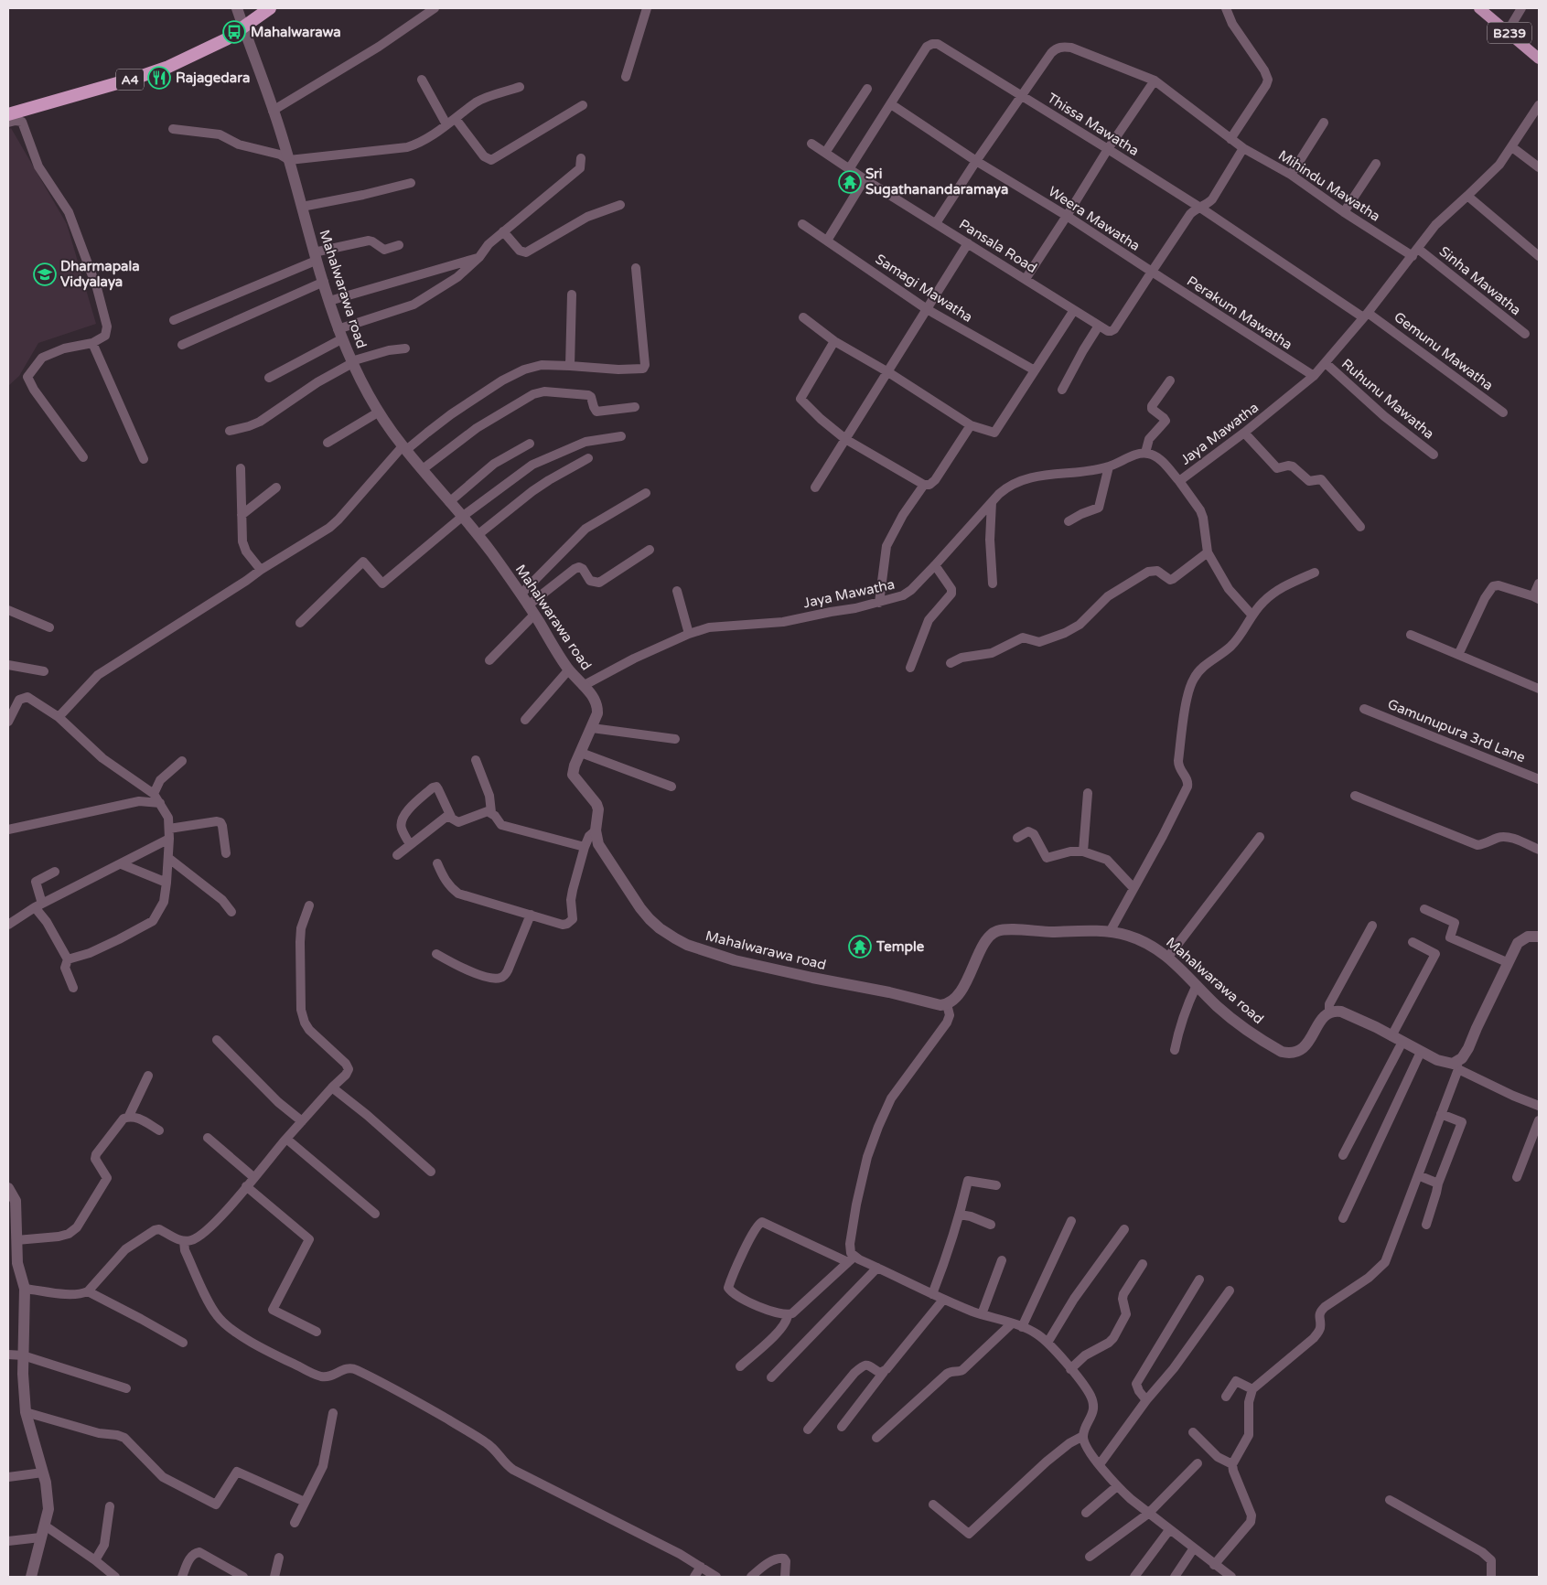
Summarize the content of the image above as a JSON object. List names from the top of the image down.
{
  "streets": {
    "highway": ["A4"],
    "main road": ["B239"],
    "street": [
      "Thissa Mawatha",
      "Mihindu Mawatha",
      "Weera Mawatha",
      "Pansala Road",
      "Sinha Mawatha",
      "Samagi Mawatha",
      "Mahalwarawa road",
      "Perakum Mawatha",
      "Gemunu Mawatha",
      "Ruhunu Mawatha",
      "Jaya Mawatha",
      "Gamunupura 3rd Lane"
    ]
  },
  "crossings": [
    ["A4", "Mahalwarawa road"],
    ["Thissa Mawatha", "Mihindu Mawatha"],
    ["Thissa Mawatha", "Weera Mawatha"],
    ["Thissa Mawatha", "Pansala Road"],
    ["Thissa Mawatha", "Gemunu Mawatha"],
    ["Thissa Mawatha", "Jaya Mawatha"],
    ["Mihindu Mawatha", "Weera Mawatha"],
    ["Mihindu Mawatha", "Pansala Road"],
    ["Mihindu Mawatha", "Sinha Mawatha"],
    ["Mihindu Mawatha", "Jaya Mawatha"],
    ["Weera Mawatha", "Perakum Mawatha"],
    ["Sinha Mawatha", "Jaya Mawatha"],
    ["Mahalwarawa road", "Jaya Mawatha"],
    ["Perakum Mawatha", "Jaya Mawatha"],
    ["Gemunu Mawatha", "Jaya Mawatha"],
    ["Ruhunu Mawatha", "Jaya Mawatha"]
  ],
  "places": {
    "bus stop": ["Mahalwarawa"],
    "restaurant": ["Rajagedara"],
    "temple": ["Sri Sugathanandaramaya", "Temple"],
    "school or university": ["Dharmapala Vidyalaya"]
  }
}
